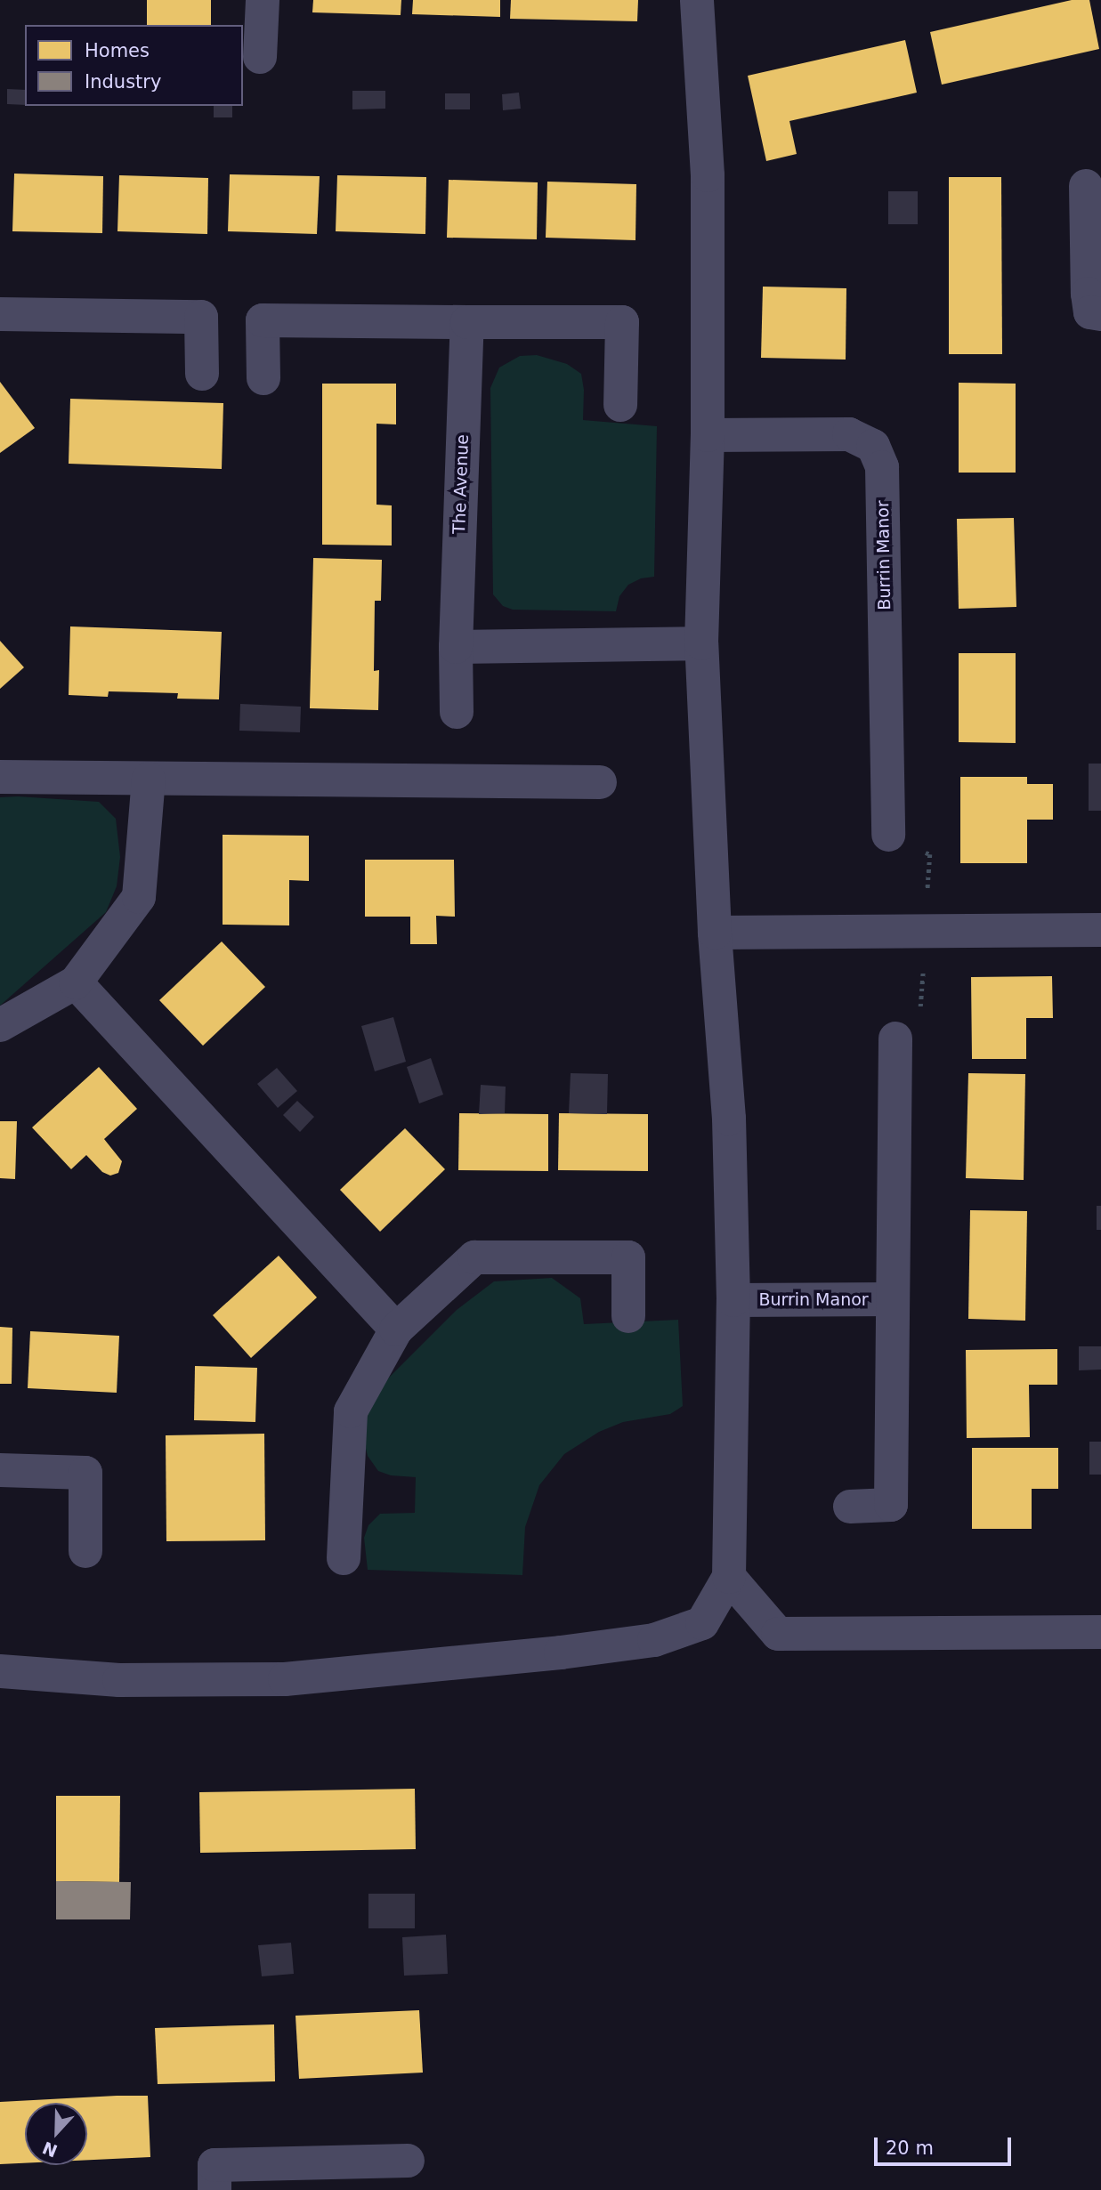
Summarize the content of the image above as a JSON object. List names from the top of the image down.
{
  "streets": {
    "street": ["The Avenue", "Burrin Manor"]
  },
  "legend": ["Homes", "Industry"],
  "scale_bar": "20 m",
  "north": "bottom"
}
